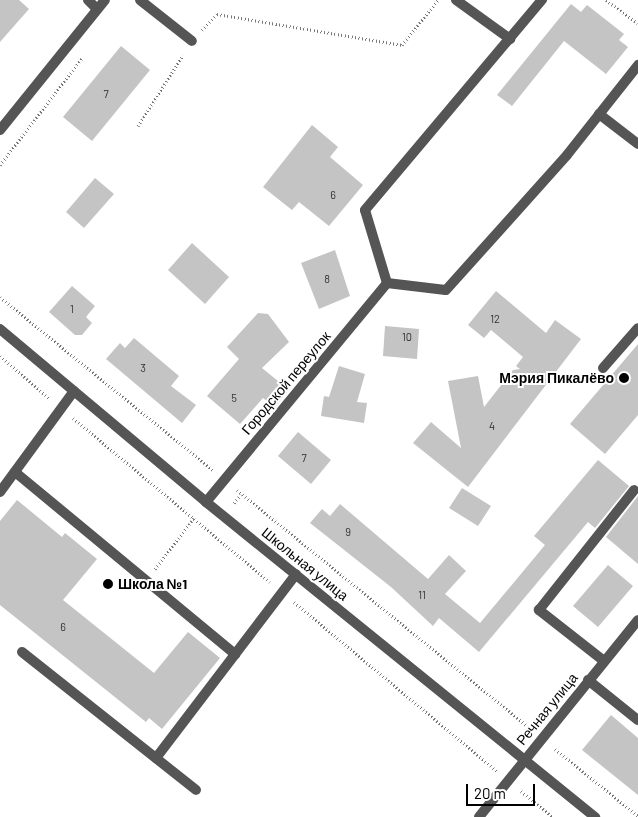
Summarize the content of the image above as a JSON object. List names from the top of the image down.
{
  "streets": {
    "street": ["Городской переулок", "Школьная улица", "Речная улица"]
  },
  "crossings": [
    ["Городской переулок", "Школьная улица"],
    ["Школьная улица", "Речная улица"]
  ],
  "places": ["Мэрия Пикалёво", "Школа №1"],
  "house_numbers": [
    "7",
    "6",
    "8",
    "1",
    "12",
    "10",
    "3",
    "5",
    "4",
    "7",
    "9",
    "11",
    "6"
  ],
  "scale_bar": "20 m"
}
